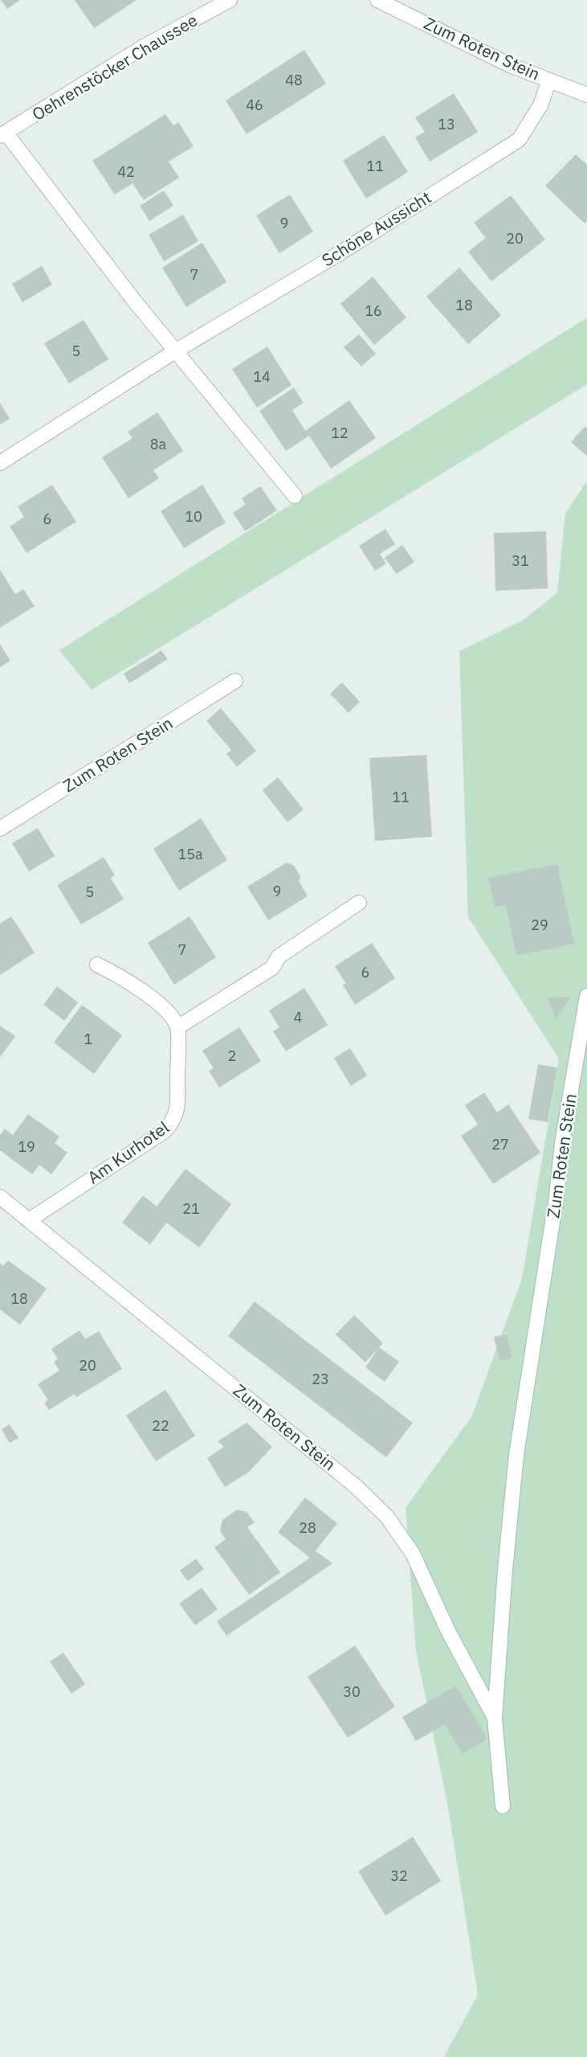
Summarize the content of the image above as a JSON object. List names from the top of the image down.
{
  "streets": {
    "street": [
      "Zum Roten Stein",
      "Oehrenstöcker Chaussee",
      "Schöne Aussicht",
      "Am Kurhotel"
    ]
  },
  "crossings": [
    ["Zum Roten Stein", "Schöne Aussicht"],
    ["Zum Roten Stein", "Am Kurhotel"]
  ],
  "house_numbers": [
    "48",
    "46",
    "13",
    "11",
    "42",
    "9",
    "20",
    "7",
    "18",
    "16",
    "5",
    "14",
    "12",
    "8a",
    "10",
    "6",
    "31",
    "11",
    "15a",
    "9",
    "5",
    "29",
    "7",
    "6",
    "4",
    "1",
    "2",
    "27",
    "19",
    "21",
    "18",
    "20",
    "23",
    "22",
    "28",
    "30",
    "32"
  ]
}
